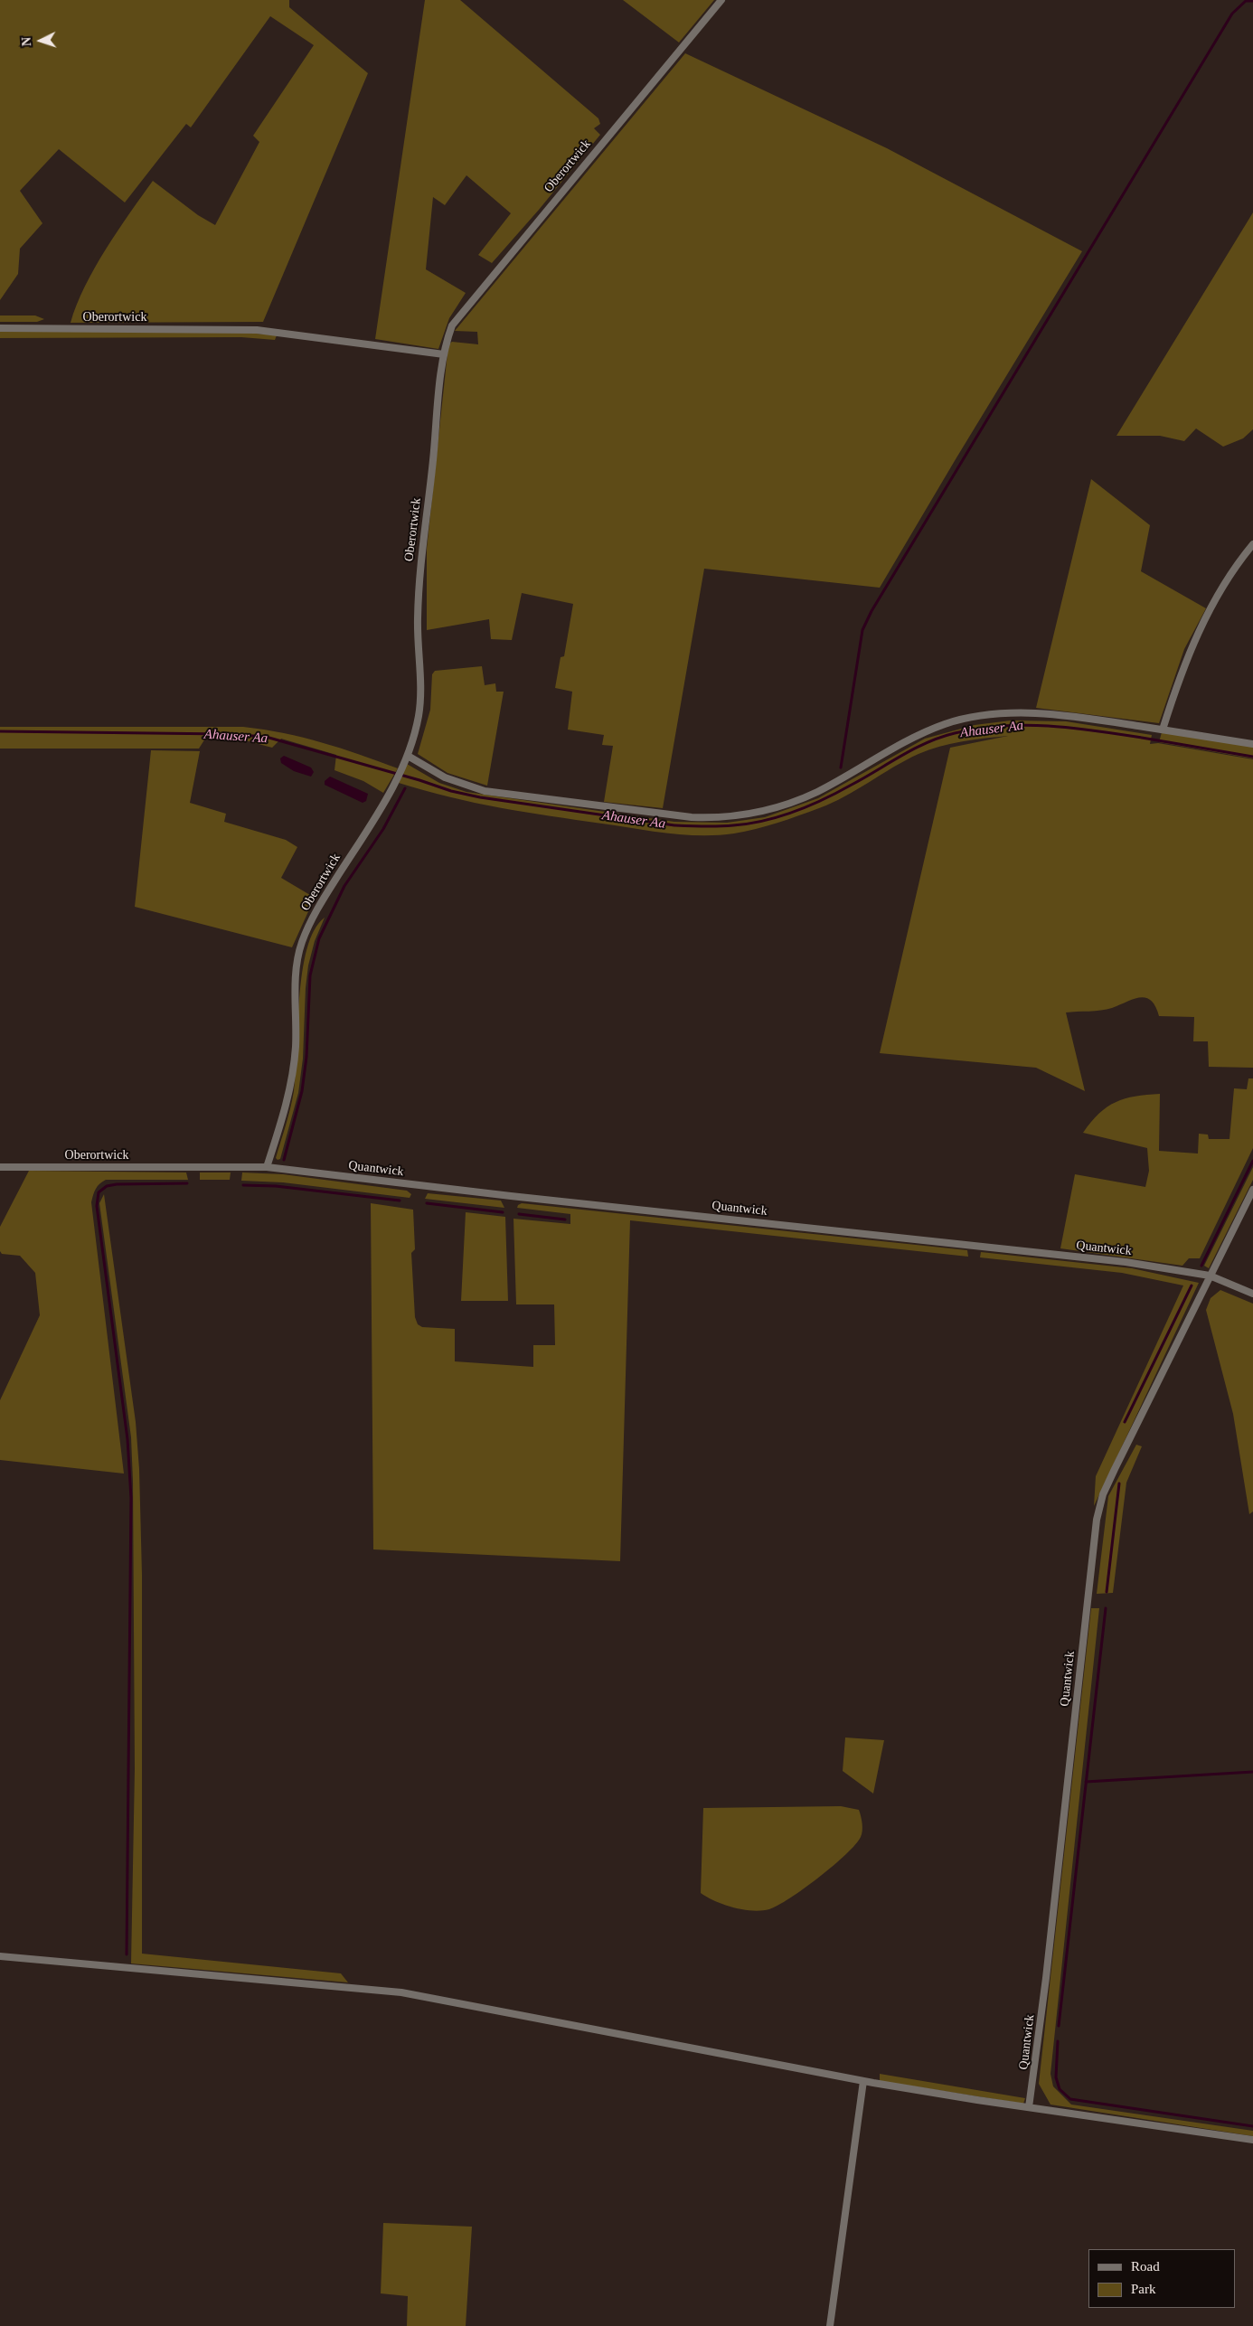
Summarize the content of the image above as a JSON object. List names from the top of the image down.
{
  "streets": {
    "street": ["Oberortwick", "Quantwick"]
  },
  "crossings": [
    ["Oberortwick", "Quantwick"]
  ],
  "water": ["Ahauser Aa"],
  "legend": ["Road", "Park"],
  "north": "left"
}
